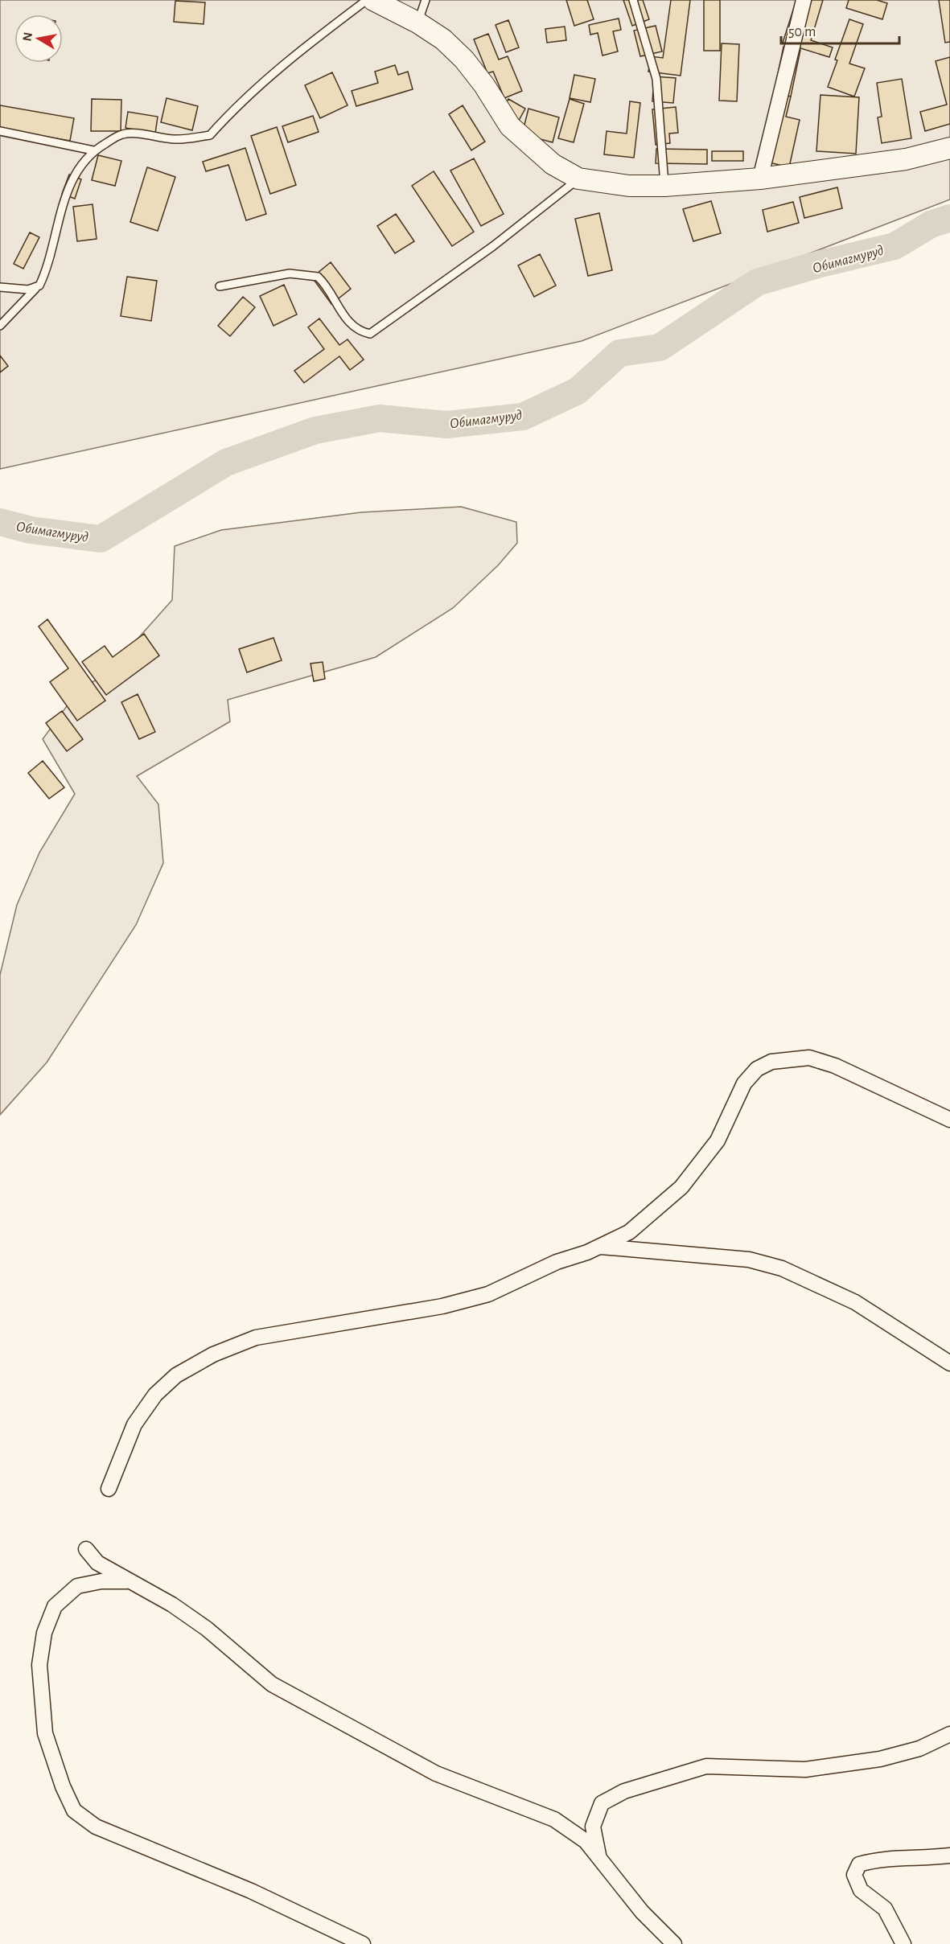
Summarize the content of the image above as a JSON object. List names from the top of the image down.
{
  "water": ["Обимагмуруд"],
  "scale_bar": "50 m",
  "north": "left"
}
